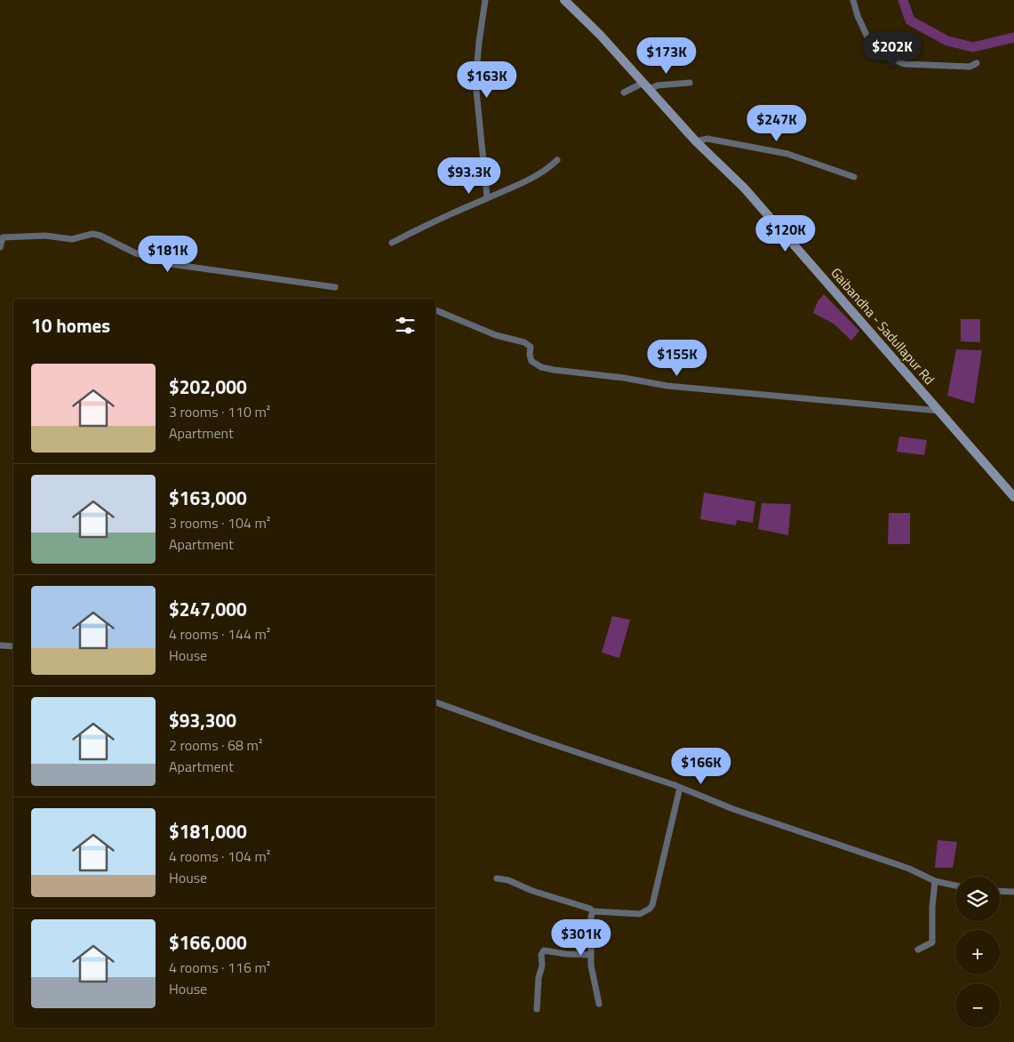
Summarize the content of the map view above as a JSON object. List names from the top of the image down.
{
  "streets": {
    "main road": ["Gaibandha - Sadullapur Rd"]
  },
  "page": {
    "price": [
      "$202K",
      "$173K",
      "$163K",
      "$247K",
      "$93.3K",
      "$120K",
      "$181K",
      "$155K",
      "$166K",
      "$301K"
    ],
    "heading": "10 homes",
    "list": [
      {
        "name": "$202,000",
        "note": "3 rooms · 110 m² · Apartment"
      },
      {
        "name": "$163,000",
        "note": "3 rooms · 104 m² · Apartment"
      },
      {
        "name": "$247,000",
        "note": "4 rooms · 144 m² · House"
      },
      {
        "name": "$93,300",
        "note": "2 rooms · 68 m² · Apartment"
      },
      {
        "name": "$181,000",
        "note": "4 rooms · 104 m² · House"
      },
      {
        "name": "$166,000",
        "note": "4 rooms · 116 m² · House"
      }
    ],
    "map_buttons": ["+", "−"]
  }
}
